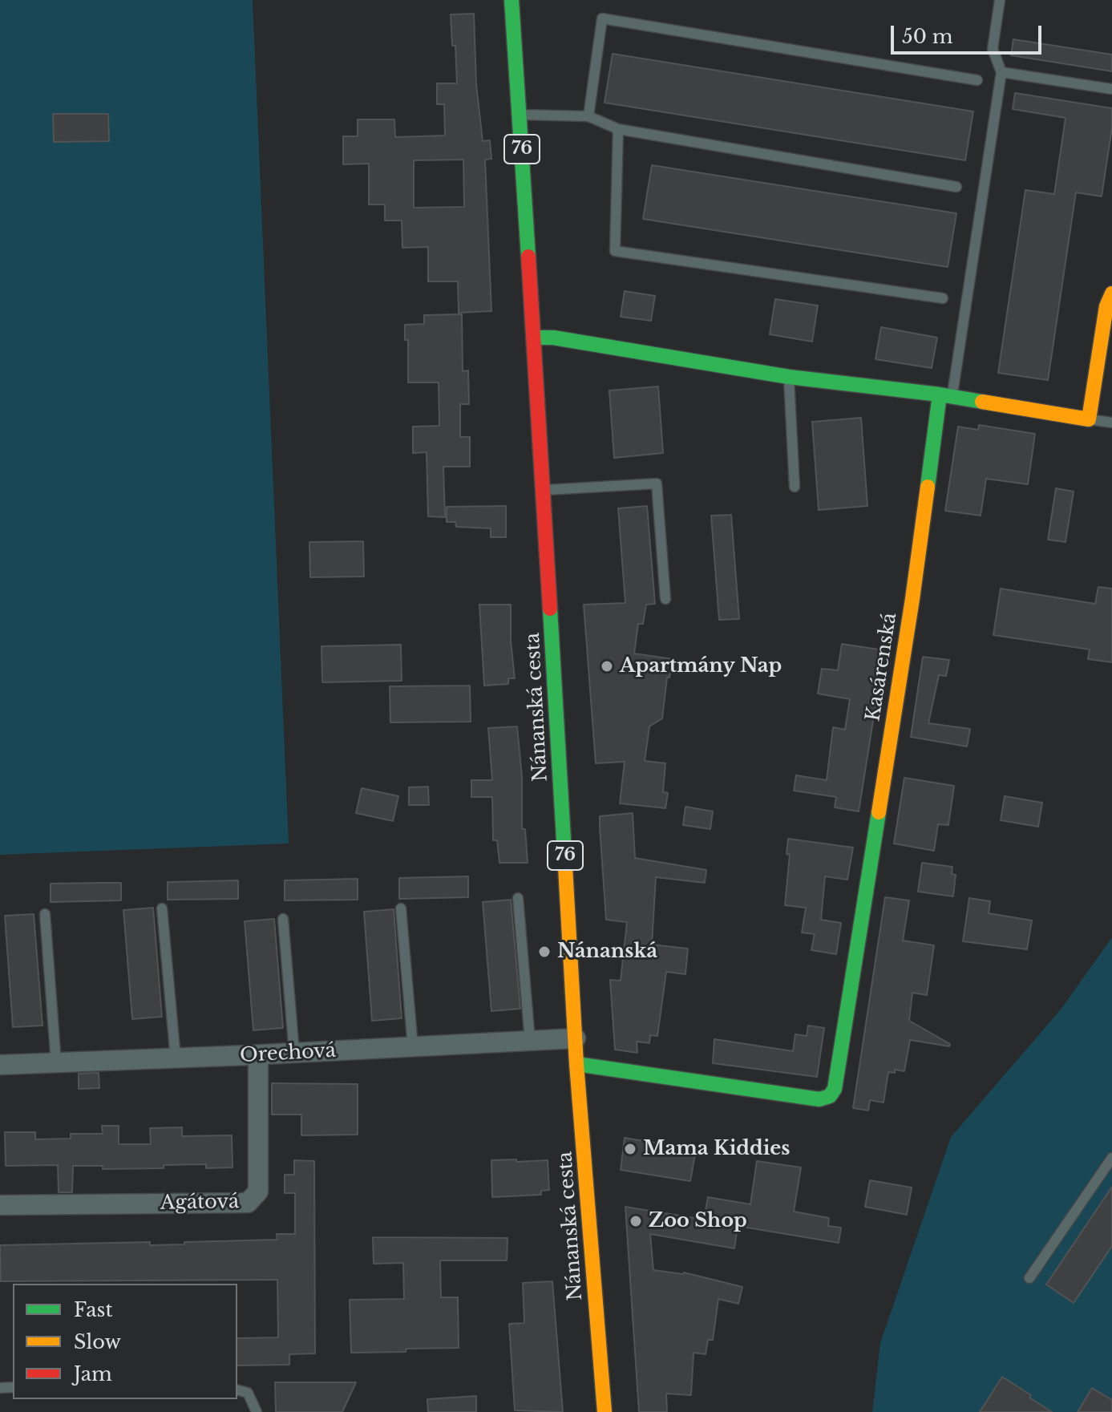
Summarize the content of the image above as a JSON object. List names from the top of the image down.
{
  "streets": {
    "street": [
      "76",
      "Kasárenská",
      "Nánanská cesta",
      "Orechová",
      "Agátová"
    ]
  },
  "crossings": [
    ["Kasárenská", "Nánanská cesta"],
    ["Nánanská cesta", "Orechová"],
    ["Orechová", "Agátová"]
  ],
  "places": [
    "Apartmány Nap",
    "Nánanská",
    "Mama Kiddies",
    "Zoo Shop"
  ],
  "legend": ["Fast", "Slow", "Jam"],
  "scale_bar": "50 m"
}
